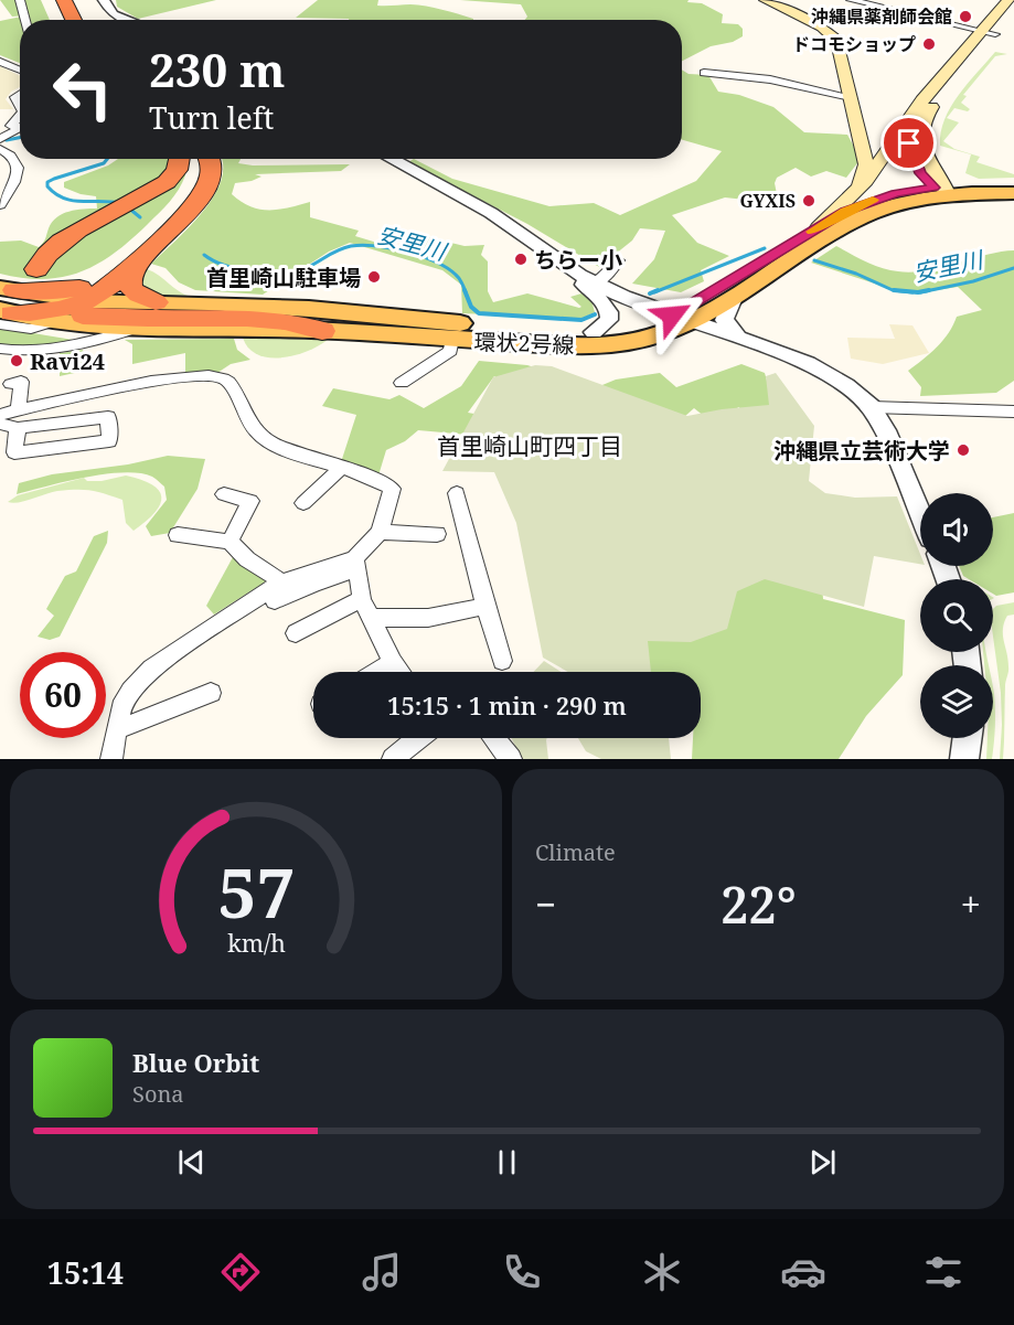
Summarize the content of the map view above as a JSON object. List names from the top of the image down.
{
  "streets": {
    "main road": ["環状2号線"]
  },
  "districts": ["首里崎山町四丁目"],
  "water": ["安里川"],
  "places": [
    "沖縄県薬剤師会館",
    "ドコモショップ",
    "GYXIS",
    "ちらー小",
    "首里崎山駐車場",
    "Ravi24",
    "沖縄県立芸術大学"
  ],
  "page": {
    "turn": ["230 m", "Turn left"],
    "limit": "60",
    "trip": "15:15 · 1 min · 290 m",
    "tile": "Climate",
    "heat": ["−", "22°", "+"],
    "song": ["Blue Orbit", "Sona"],
    "tabs": "15:14",
    "gauge": ["57", "km/h"]
  }
}
